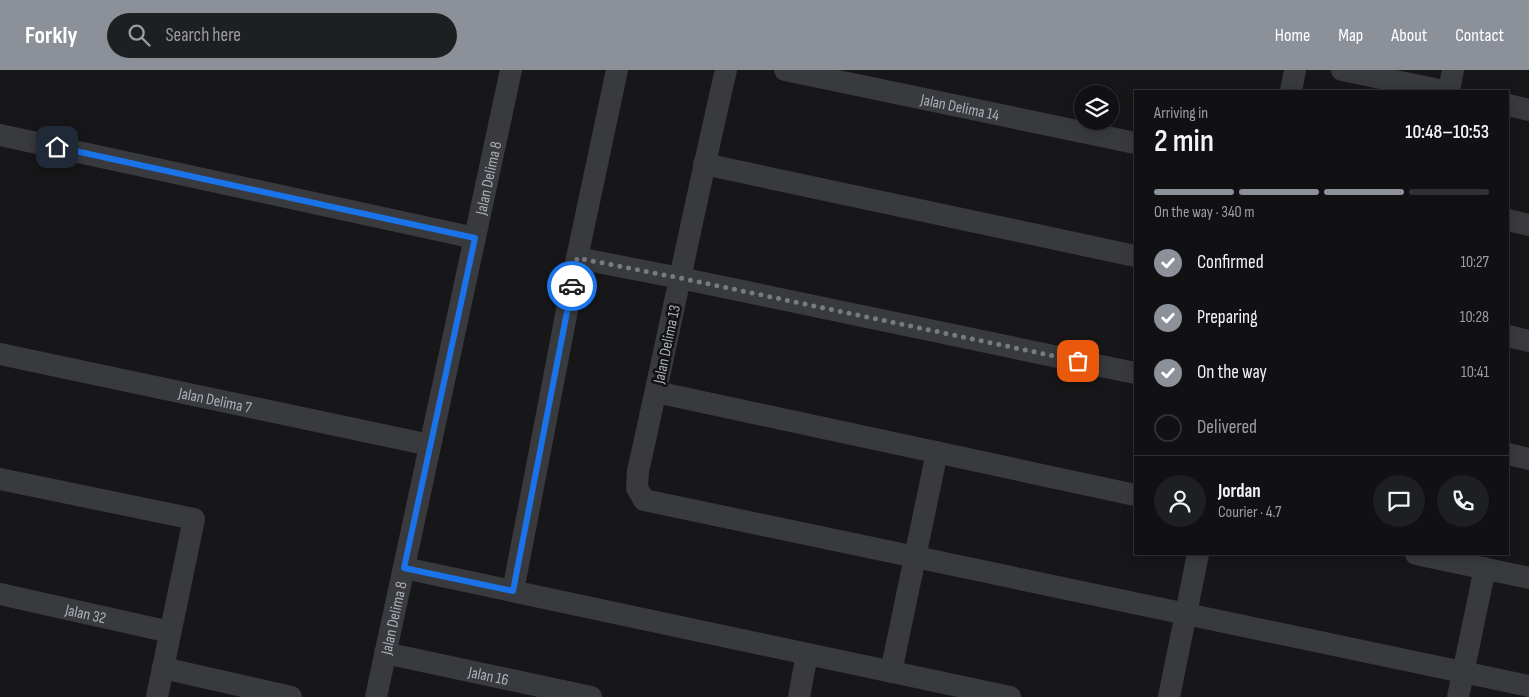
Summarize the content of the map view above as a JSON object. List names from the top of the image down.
{
  "streets": {
    "street": [
      "Jalan Delima 14",
      "Jalan Delima 8",
      "Jalan Delima 13",
      "Jalan Delima 7",
      "Jalan 32",
      "Jalan 16"
    ]
  },
  "crossings": [
    ["Jalan Delima 8", "Jalan Delima 7"],
    ["Jalan Delima 8", "Jalan 16"]
  ],
  "page": {
    "header": "Forkly",
    "search": "Search here",
    "nav": [
      "Home",
      "Map",
      "About",
      "Contact"
    ],
    "heading": ["2 min", "Arriving in", "10:48–10:53"],
    "panel": ["Jordan", "Courier · 4.7"],
    "bar": "On the way · 340 m",
    "list": [
      ["Confirmed", "10:27"],
      ["Preparing", "10:28"],
      ["On the way", "10:41"],
      "Delivered"
    ]
  }
}
